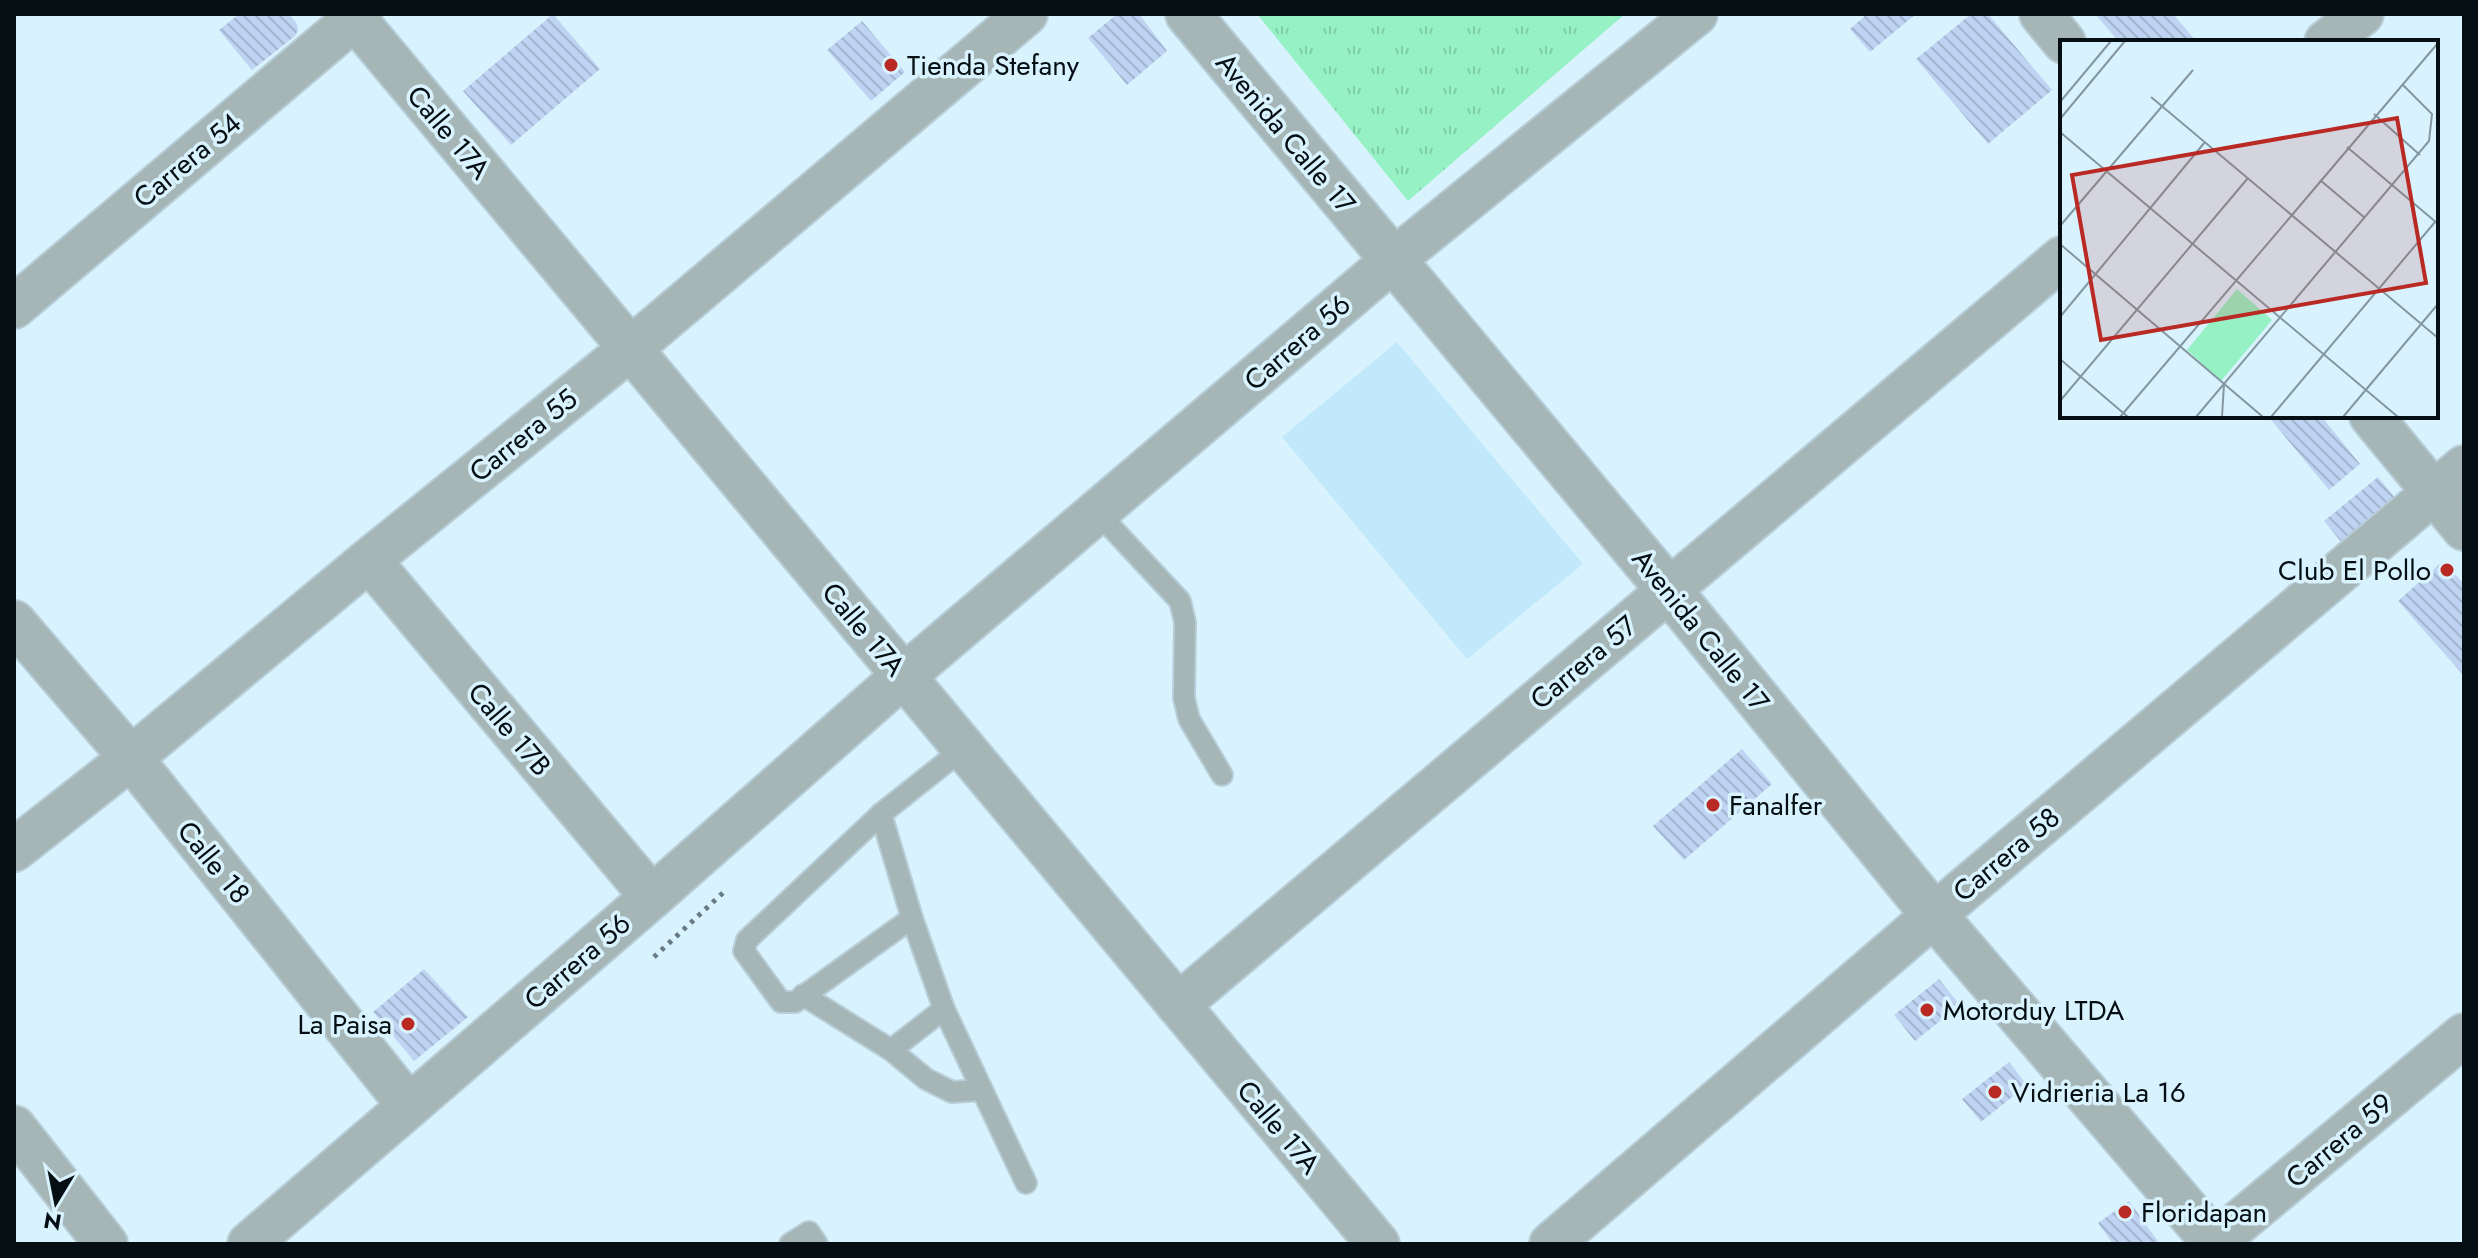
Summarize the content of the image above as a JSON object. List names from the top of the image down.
{
  "streets": {
    "street": [
      "Calle 17A",
      "Avenida Calle 17",
      "Carrera 54",
      "Carrera 56",
      "Carrera 55",
      "Carrera 57",
      "Calle 17B",
      "Carrera 58",
      "Calle 18",
      "Carrera 59"
    ]
  },
  "crossings": [
    ["Calle 17A", "Carrera 54"],
    ["Calle 17A", "Carrera 56"],
    ["Calle 17A", "Carrera 55"],
    ["Calle 17A", "Carrera 57"],
    ["Avenida Calle 17", "Carrera 56"],
    ["Avenida Calle 17", "Carrera 57"],
    ["Avenida Calle 17", "Carrera 58"],
    ["Avenida Calle 17", "Carrera 59"],
    ["Carrera 56", "Calle 17B"],
    ["Carrera 56", "Calle 18"],
    ["Carrera 55", "Calle 17B"],
    ["Carrera 55", "Calle 18"]
  ],
  "places": [
    "Tienda Stefany",
    "Club El Pollo",
    "Fanalfer",
    "Motorduy LTDA",
    "La Paisa",
    "Vidrieria La 16",
    "Floridapan"
  ],
  "north": "bottom"
}
